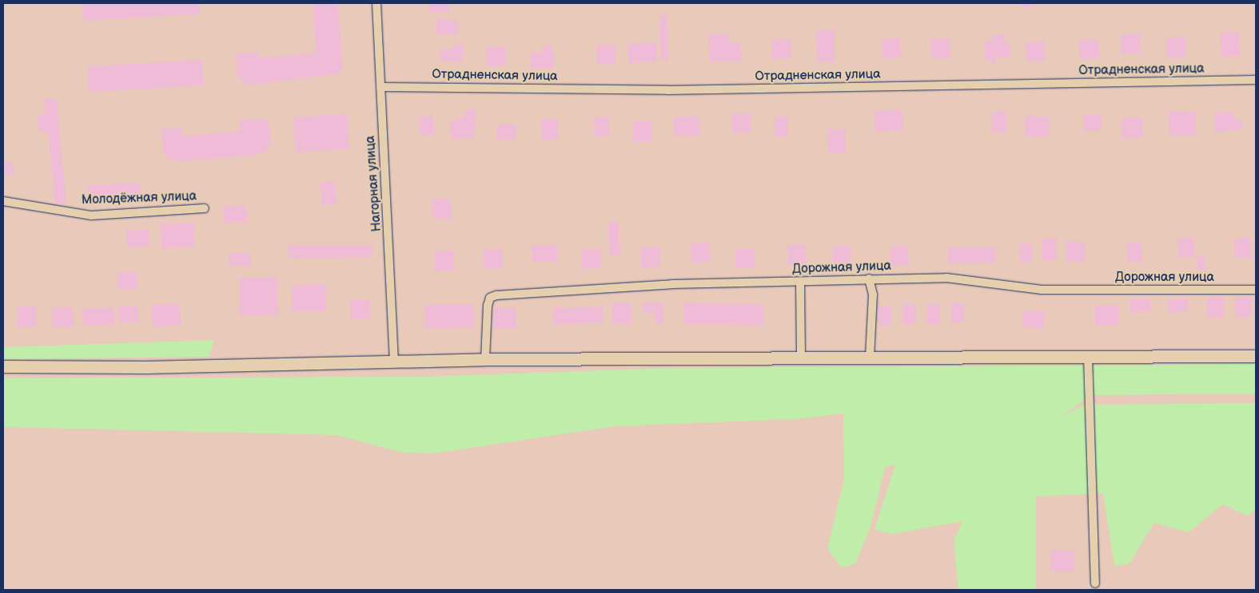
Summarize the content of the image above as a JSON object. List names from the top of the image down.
{
  "streets": {
    "street": [
      "Отрадненская улица",
      "Нагорная улица",
      "Молодёжная улица",
      "Дорожная улица"
    ]
  },
  "crossings": [
    ["Отрадненская улица", "Нагорная улица"]
  ]
}
